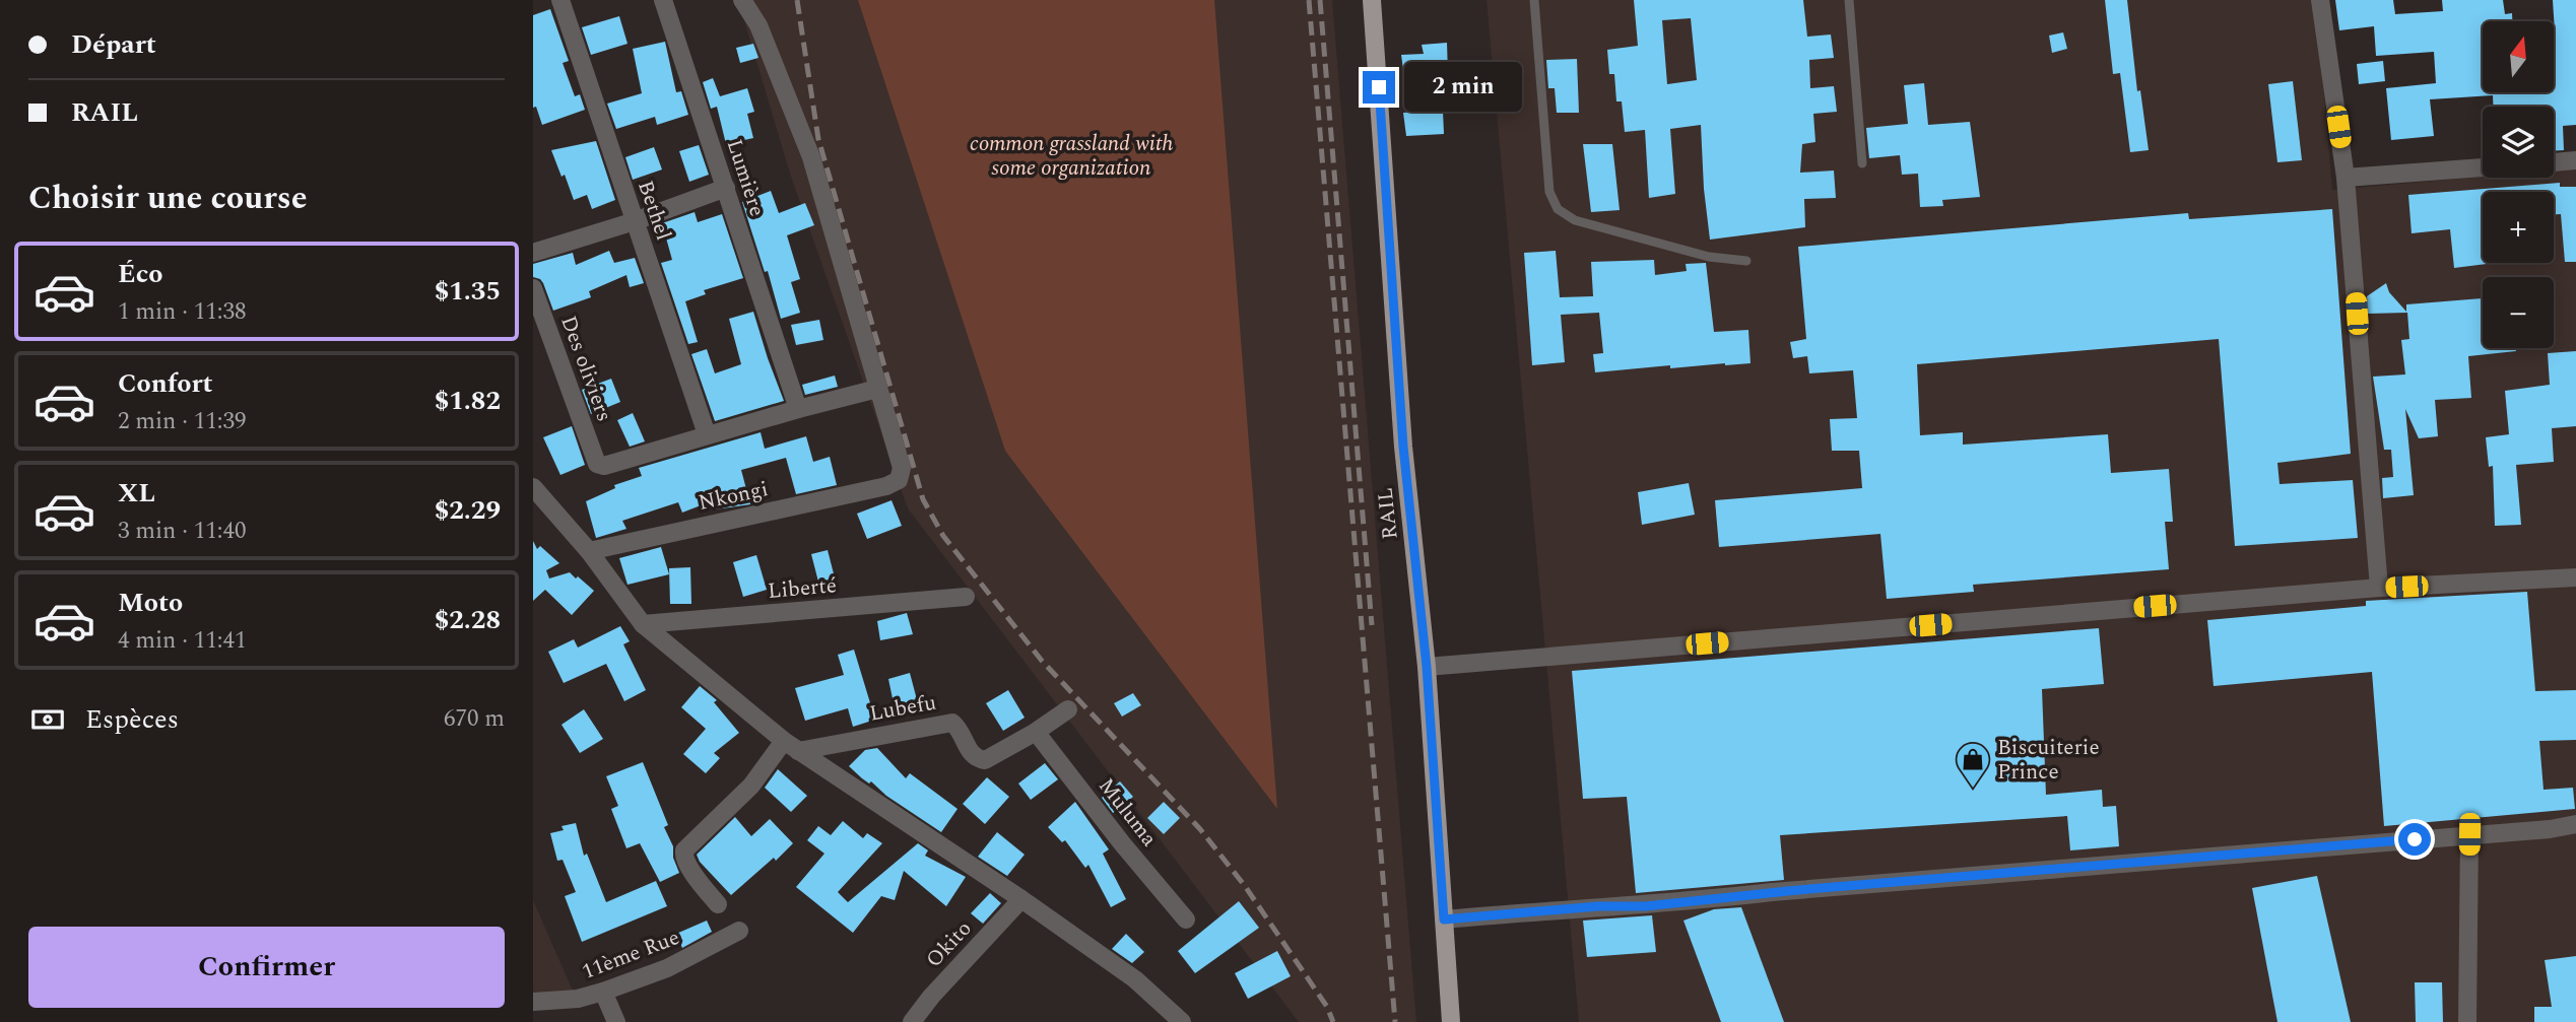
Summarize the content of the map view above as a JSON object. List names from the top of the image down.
{
  "streets": {
    "main road": ["RAIL"],
    "street": [
      "Lumière",
      "Bethel",
      "Des oliviers",
      "Nkongi",
      "Liberté",
      "Lubefu",
      "Muluma",
      "Okito",
      "11ème Rue"
    ]
  },
  "crossings": [
    ["Bethel", "Des oliviers"],
    ["Lubefu", "Muluma"]
  ],
  "parks": ["common grassland with some organization"],
  "places": {
    "shop": ["Biscuiterie Prince"]
  },
  "north": "top",
  "page": {
    "banner": ["Départ", "RAIL"],
    "map_buttons": ["+", "−"],
    "bubble": "2 min",
    "heading": "Choisir une course",
    "list": [
      {
        "name": "Éco",
        "note": "1 min · 11:38",
        "value": "$1.35"
      },
      {
        "name": "Confort",
        "note": "2 min · 11:39",
        "value": "$1.82"
      },
      {
        "name": "XL",
        "note": "3 min · 11:40",
        "value": "$2.29"
      },
      {
        "name": "Moto",
        "note": "4 min · 11:41",
        "value": "$2.28"
      }
    ],
    "pay": ["Espèces", "670 m"],
    "buttons": "Confirmer"
  }
}
